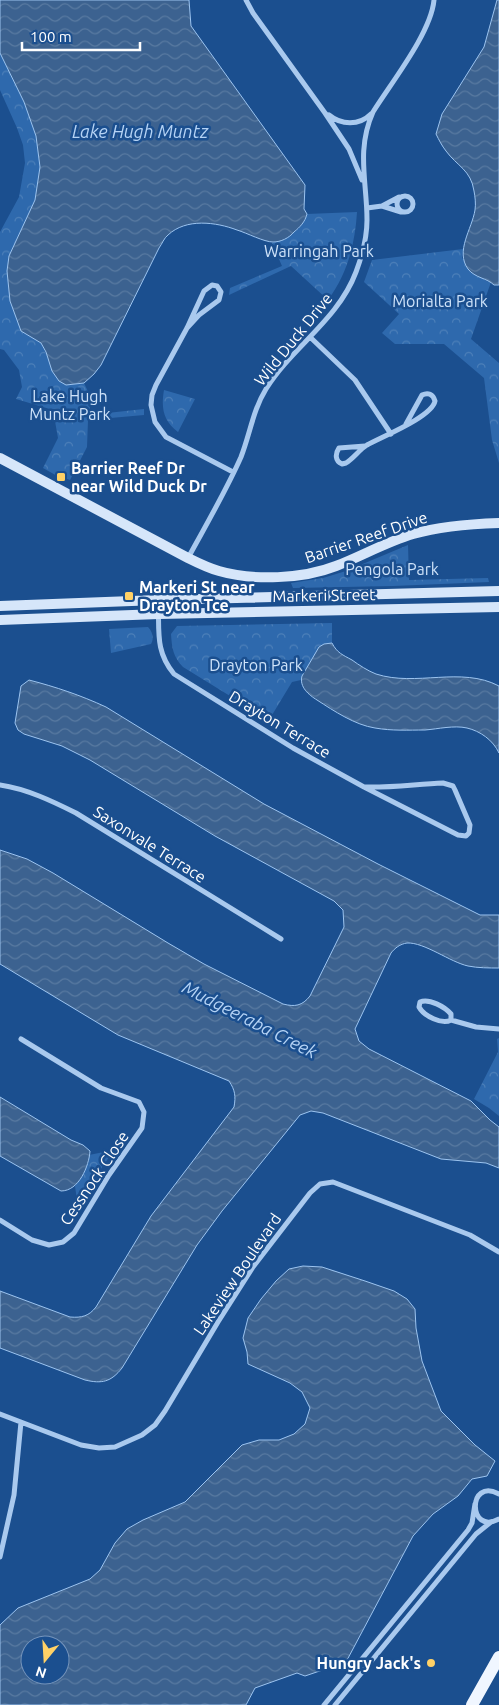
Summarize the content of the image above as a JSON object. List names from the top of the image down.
{
  "streets": {
    "main road": ["Barrier Reef Drive", "Markeri Street"],
    "street": [
      "Wild Duck Drive",
      "Drayton Terrace",
      "Saxonvale Terrace",
      "Cessnock Close",
      "Lakeview Boulevard"
    ]
  },
  "crossings": [
    ["Wild Duck Drive", "Barrier Reef Drive"],
    ["Markeri Street", "Drayton Terrace"]
  ],
  "water": ["Lake Hugh Muntz", "Mudgeeraba Creek"],
  "parks": [
    "Warringah Park",
    "Morialta Park",
    "Lake Hugh Muntz Park",
    "Pengola Park",
    "Drayton Park"
  ],
  "places": {
    "transit": ["Barrier Reef Dr near Wild Duck Dr", "Markeri St near Drayton Tce"],
    "other": ["Hungry Jack's"]
  },
  "scale_bar": "100 m",
  "north": "bottom"
}
